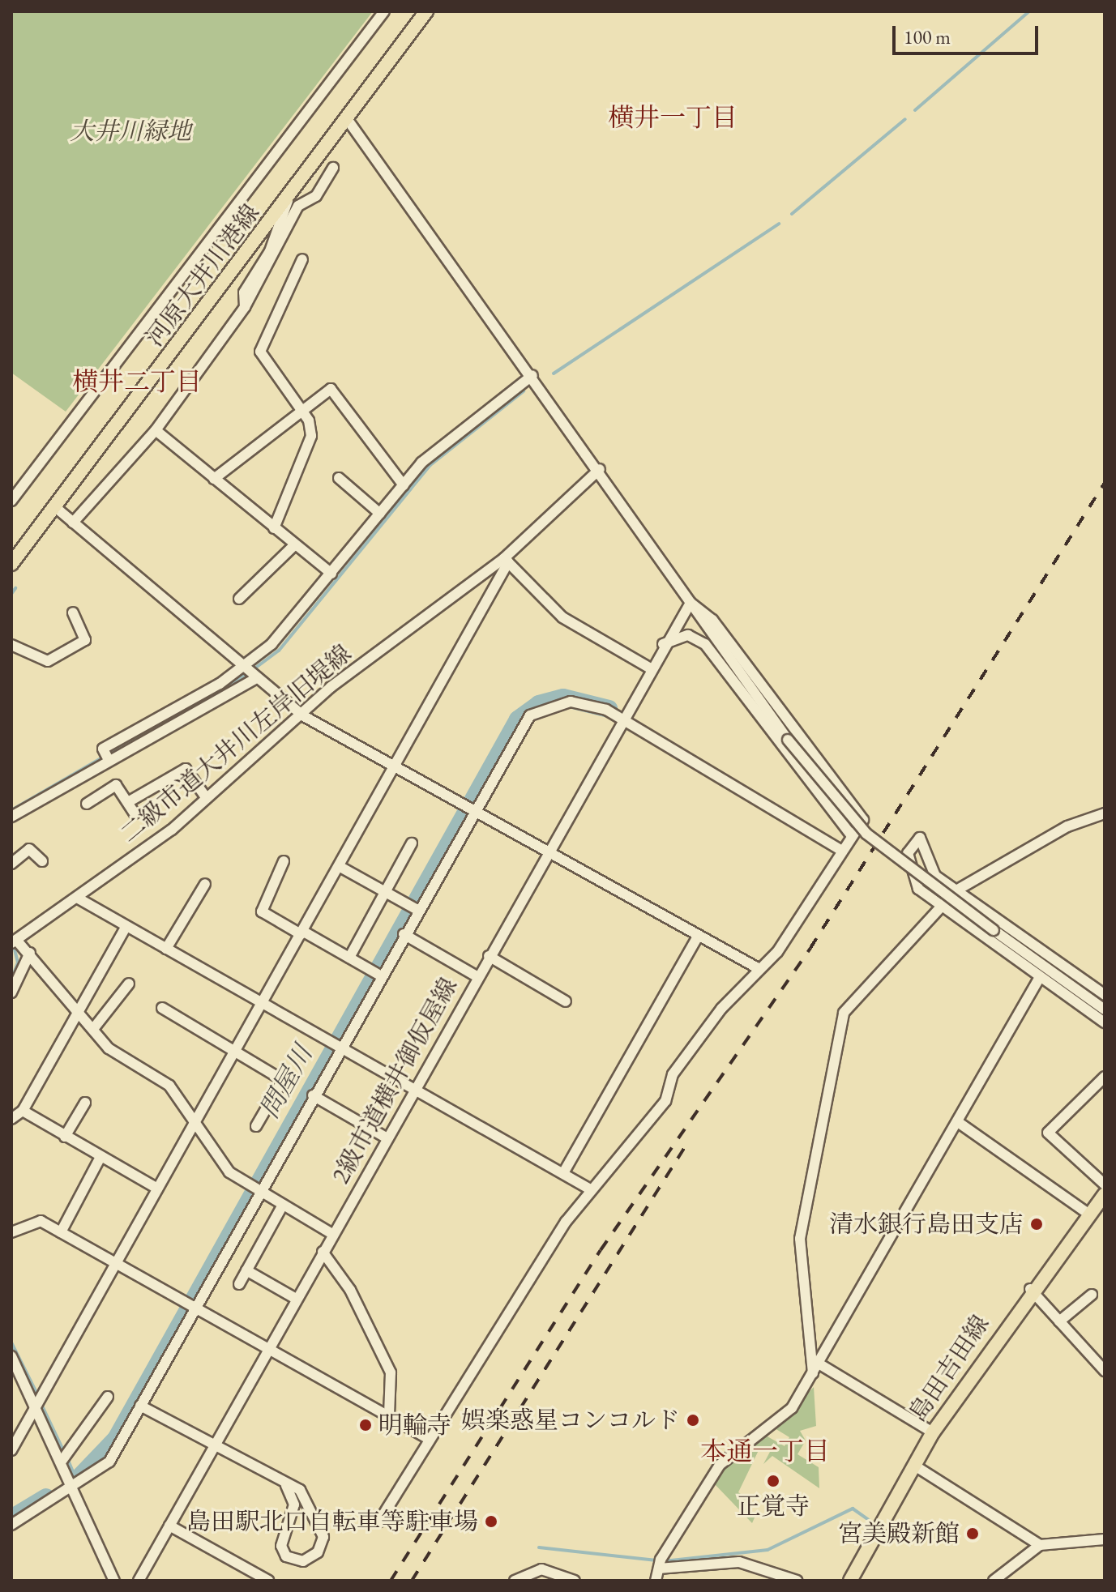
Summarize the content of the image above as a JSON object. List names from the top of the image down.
{
  "streets": {
    "main road": ["河原大井川港線", "島田吉田線"],
    "street": ["二級市道大井川左岸旧堤線", "2級市道横井御仮屋線"]
  },
  "districts": ["横井一丁目", "横井二丁目", "本通一丁目"],
  "water": ["問屋川"],
  "parks": ["大井川緑地"],
  "places": [
    "清水銀行島田支店",
    "娯楽惑星コンコルド",
    "明輪寺",
    "正覚寺",
    "島田駅北口自転車等駐車場",
    "宮美殿新館"
  ],
  "scale_bar": "100 m"
}
